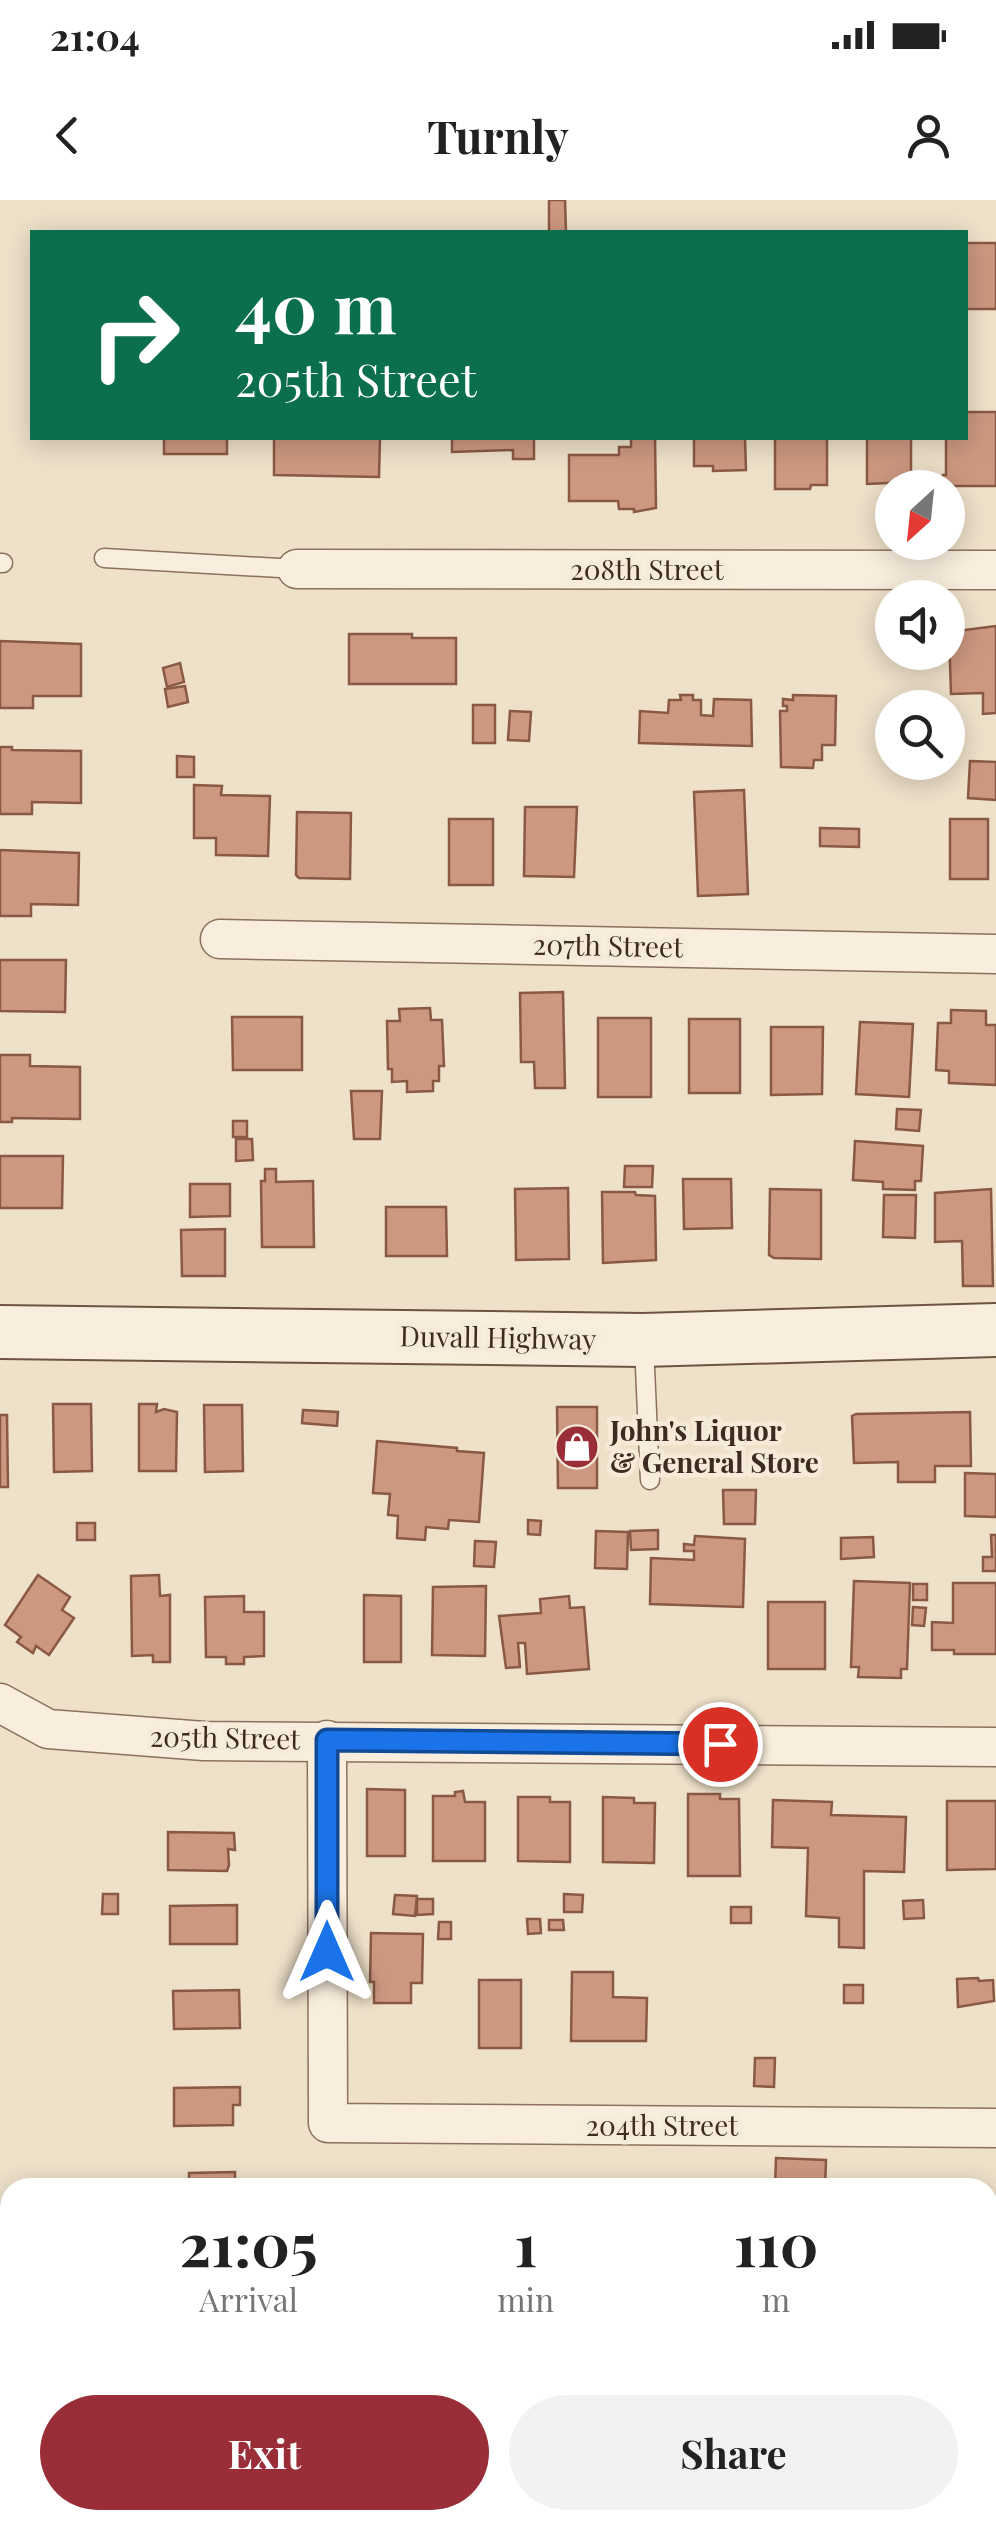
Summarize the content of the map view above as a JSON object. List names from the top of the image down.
{
  "streets": {
    "street": [
      "208th Street",
      "207th Street",
      "Duvall Highway",
      "205th Street",
      "204th Street"
    ]
  },
  "crossings": [
    ["205th Street", "204th Street"]
  ],
  "places": {
    "shop": ["John's Liquor & General Store"]
  },
  "north": "bottom left",
  "page": {
    "status": "21:04",
    "header": "Turnly",
    "turn": ["40 m", "205th Street"],
    "eta": [
      "21:05",
      "Arrival",
      "1",
      "min",
      "110",
      "m"
    ],
    "buttons": ["Exit", "Share"]
  }
}
